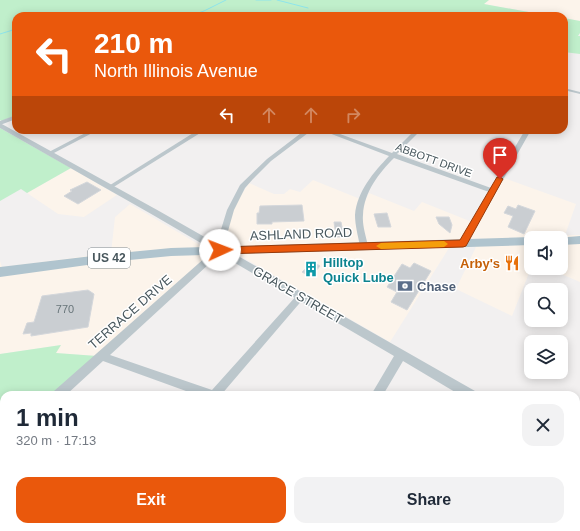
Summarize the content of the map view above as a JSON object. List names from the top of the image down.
{
  "streets": {
    "main road": ["ASHLAND ROAD", "US 42"],
    "street": ["ABBOTT DRIVE", "GRACE STREET", "TERRACE DRIVE"]
  },
  "crossings": [
    ["ASHLAND ROAD", "GRACE STREET"],
    ["ASHLAND ROAD", "TERRACE DRIVE"],
    ["GRACE STREET", "TERRACE DRIVE"]
  ],
  "places": {
    "restaurant": ["Arby's"],
    "building": ["Hilltop Quick Lube"],
    "bank": ["Chase"]
  },
  "house_numbers": ["770"],
  "page": {
    "turn": ["210 m", "North Illinois Avenue"],
    "heading": ["1 min", "320 m · 17:13"],
    "buttons": ["Exit", "Share"]
  }
}
